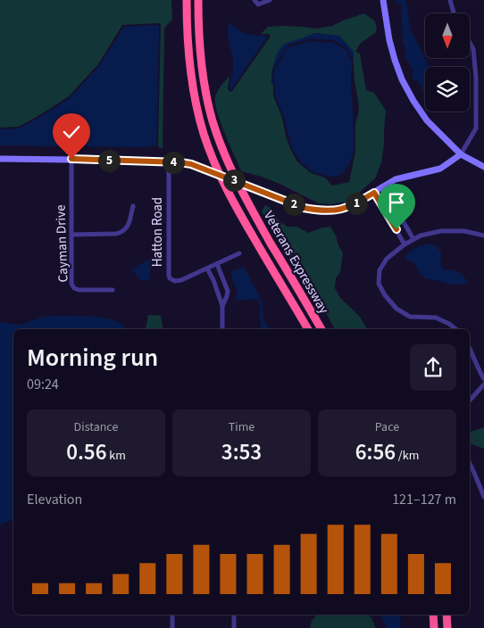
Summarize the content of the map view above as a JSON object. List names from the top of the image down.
{
  "streets": {
    "highway": ["Veterans Expressway"],
    "street": ["Hatton Road", "Cayman Drive"]
  },
  "north": "bottom",
  "page": {
    "pins": [
      "5",
      "4",
      "3",
      "1",
      "2"
    ],
    "heading": ["Morning run", "09:24"],
    "stats": [
      ["Distance", "0.56 km"],
      ["Time", "3:53"],
      ["Pace", "6:56 /km"]
    ],
    "chart": ["Elevation", "121–127 m"]
  }
}
